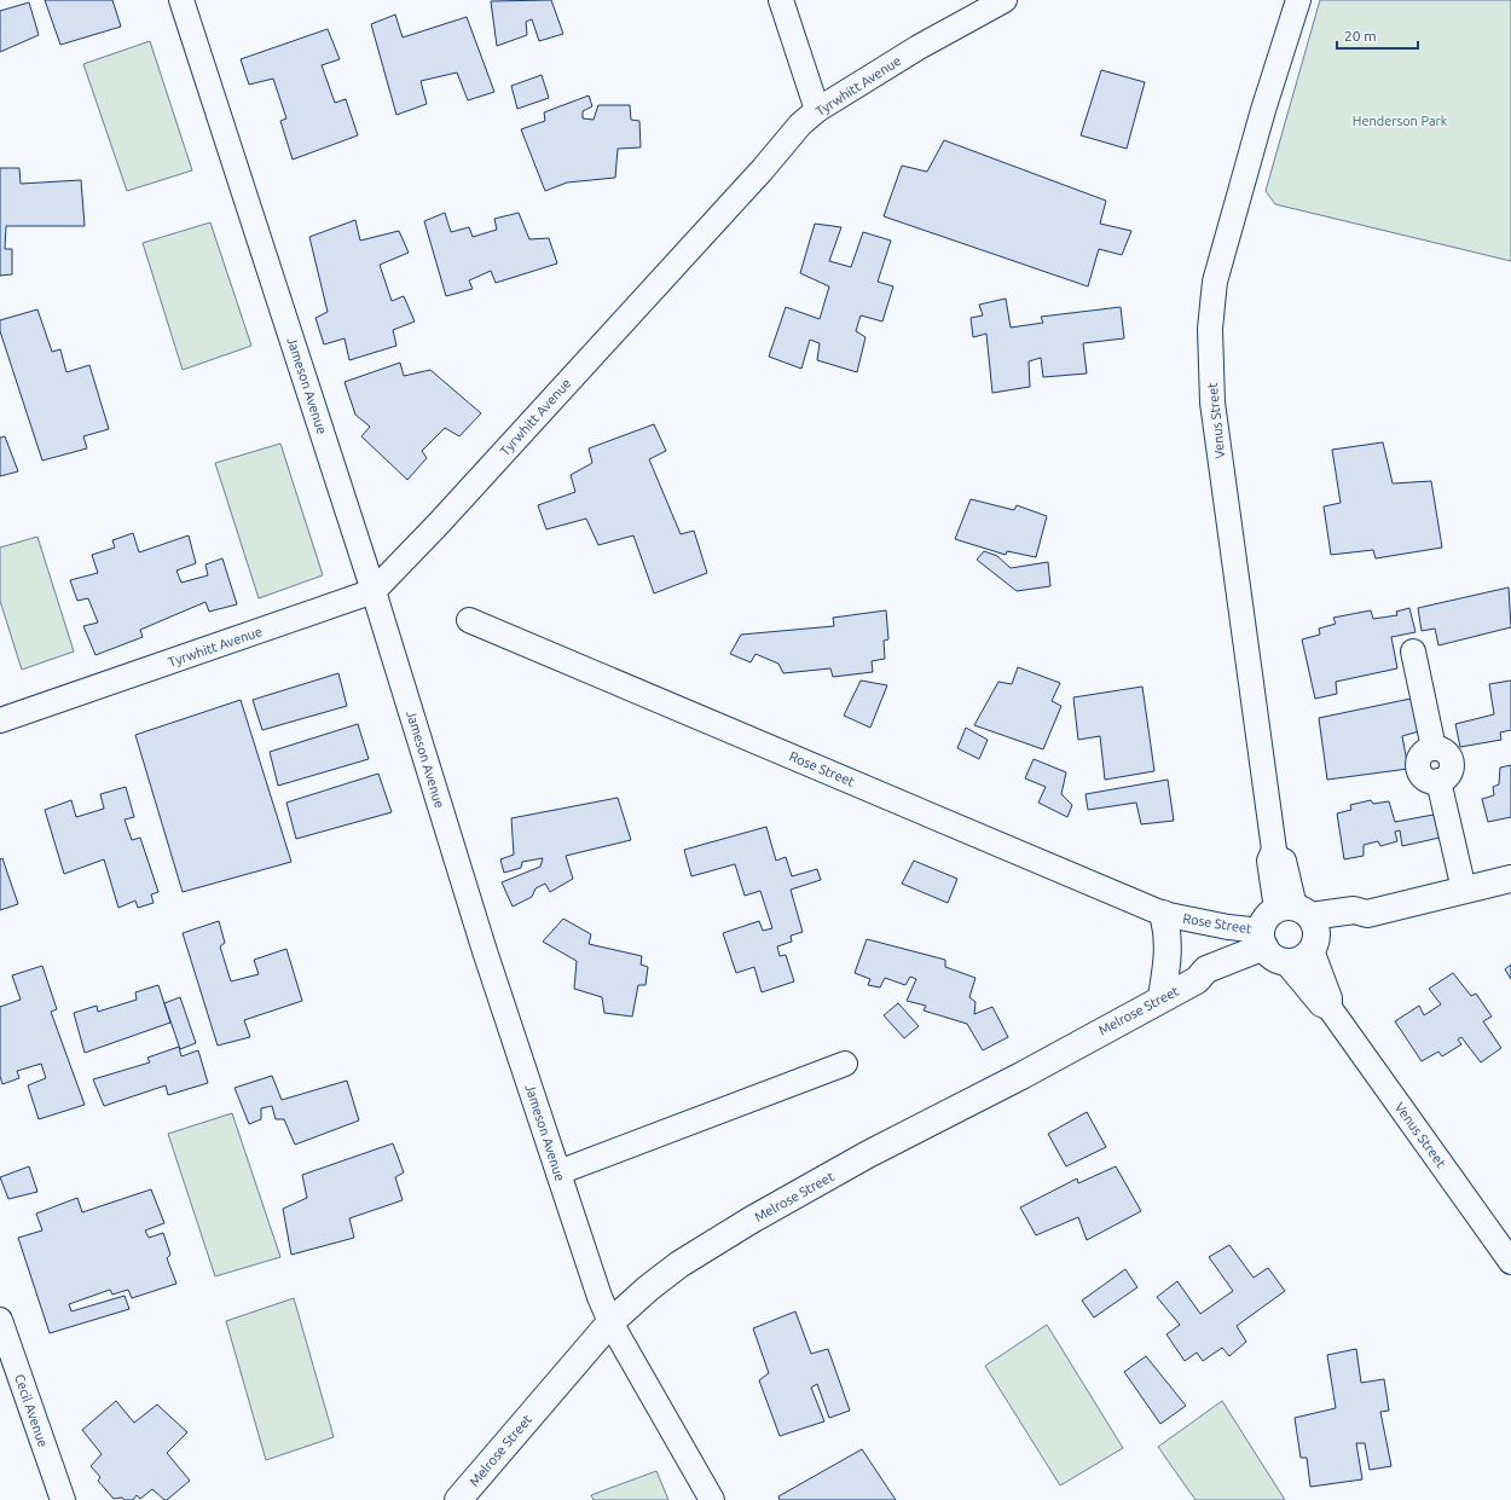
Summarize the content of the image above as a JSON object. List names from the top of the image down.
{
  "streets": {
    "street": [
      "Tyrwhitt Avenue",
      "Jameson Avenue",
      "Venus Street",
      "Rose Street",
      "Melrose Street",
      "Cecil Avenue"
    ]
  },
  "crossings": [
    ["Tyrwhitt Avenue", "Jameson Avenue"],
    ["Jameson Avenue", "Melrose Street"],
    ["Venus Street", "Rose Street"],
    ["Venus Street", "Melrose Street"],
    ["Rose Street", "Melrose Street"]
  ],
  "parks": ["Henderson Park"],
  "scale_bar": "20 m"
}
